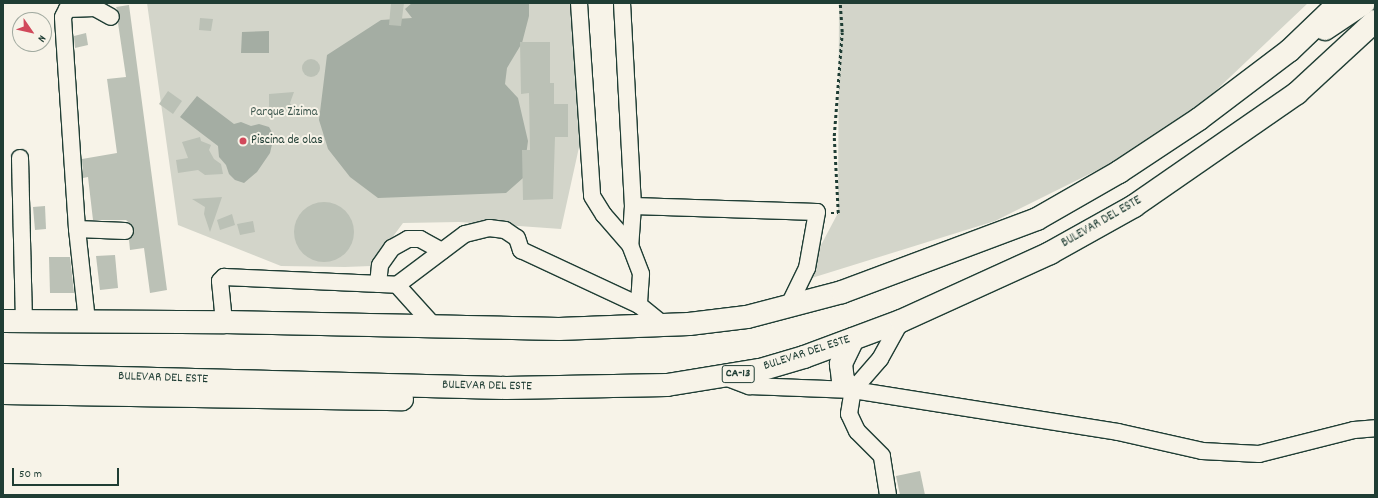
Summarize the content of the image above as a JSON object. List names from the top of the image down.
{
  "streets": {
    "highway": ["BULEVAR DEL ESTE", "CA-13"]
  },
  "parks": ["Parque Zizima"],
  "places": ["Piscina de olas"],
  "scale_bar": "50 m",
  "north": "bottom right"
}
